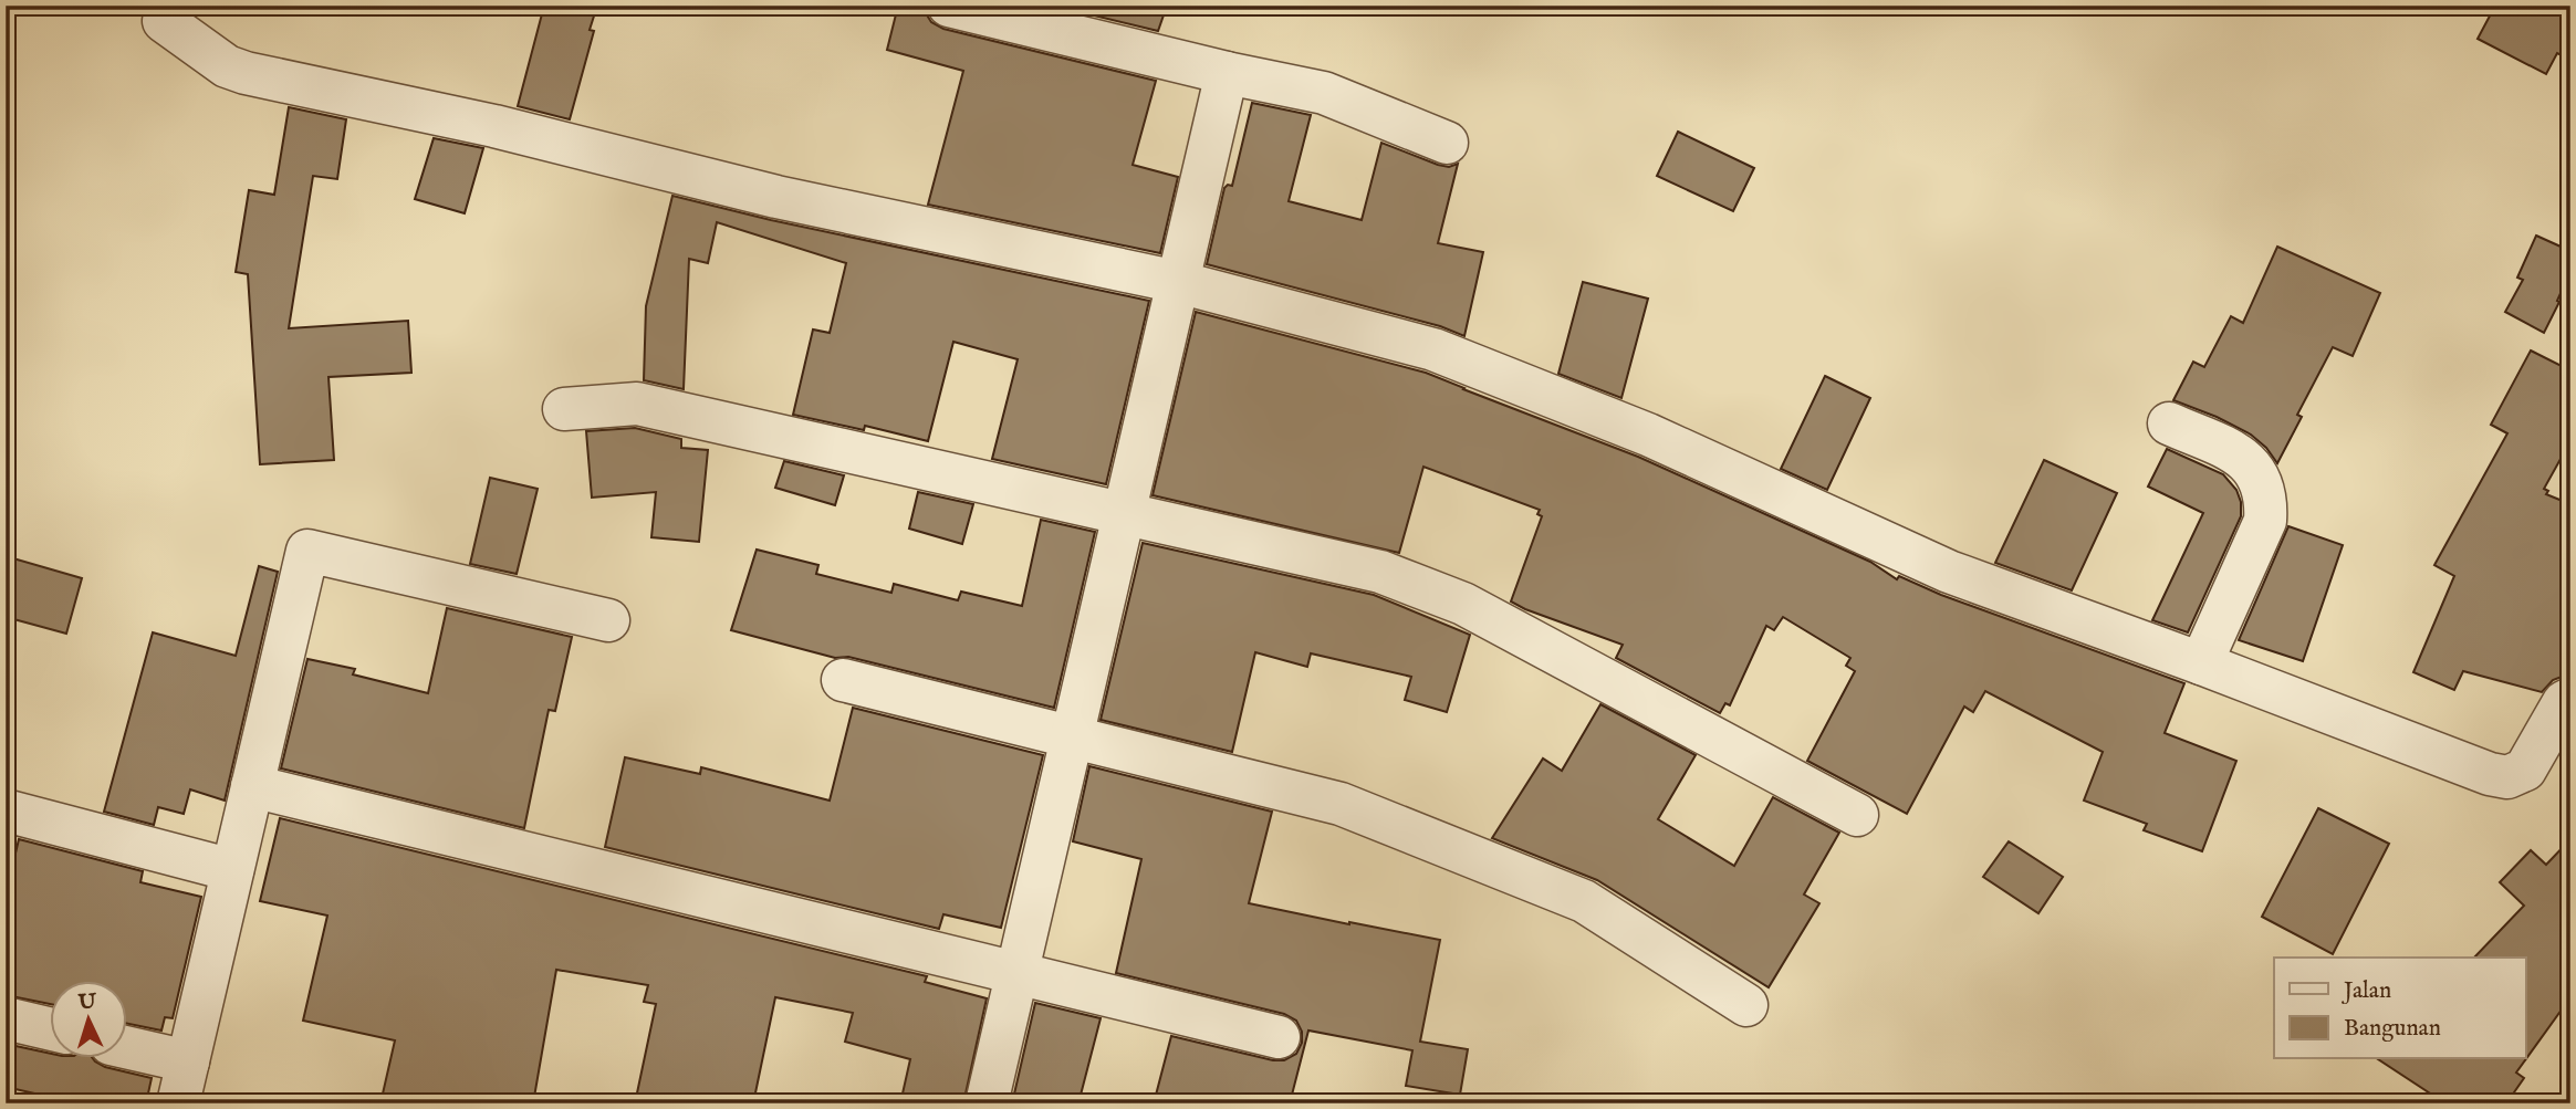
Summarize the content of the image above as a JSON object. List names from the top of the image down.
{
  "legend": ["Jalan", "Bangunan"],
  "north": "top"
}
